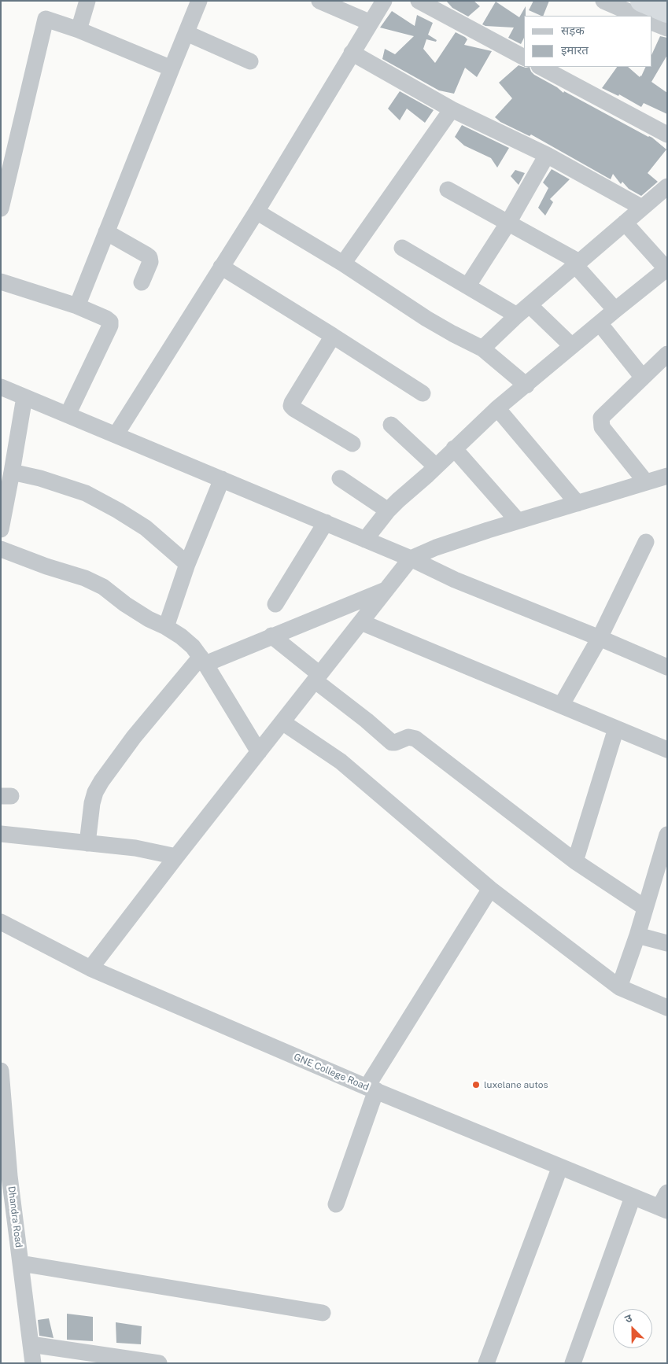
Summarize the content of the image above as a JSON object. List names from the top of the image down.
{
  "streets": {
    "street": ["GNE College Road", "Dhandra Road"]
  },
  "places": ["luxelane autos"],
  "legend": ["सड़क", "इमारत"],
  "north": "top left"
}
